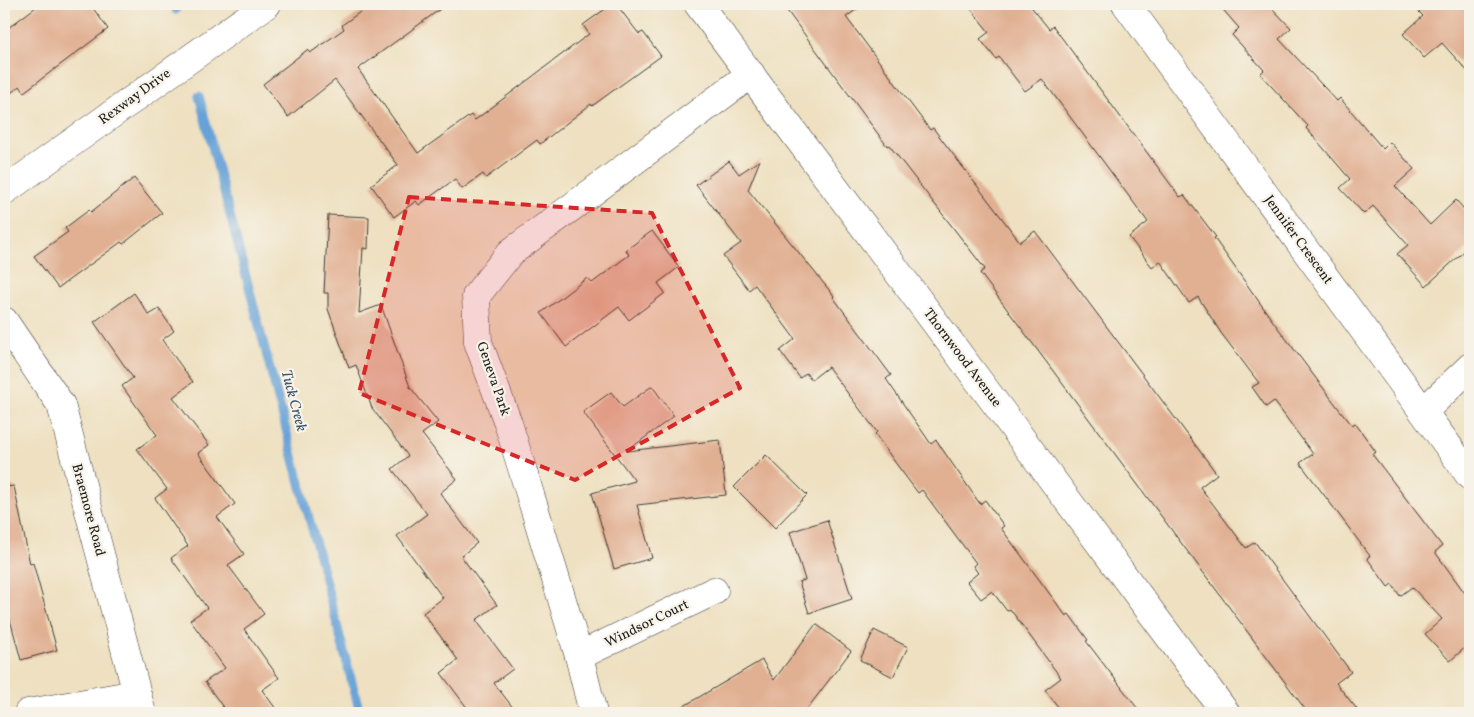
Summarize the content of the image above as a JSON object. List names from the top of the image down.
{
  "streets": {
    "street": [
      "Rexway Drive",
      "Jennifer Crescent",
      "Thornwood Avenue",
      "Geneva Park",
      "Braemore Road",
      "Windsor Court"
    ]
  },
  "crossings": [
    ["Thornwood Avenue", "Geneva Park"],
    ["Geneva Park", "Windsor Court"]
  ],
  "water": ["Tuck Creek"]
}
